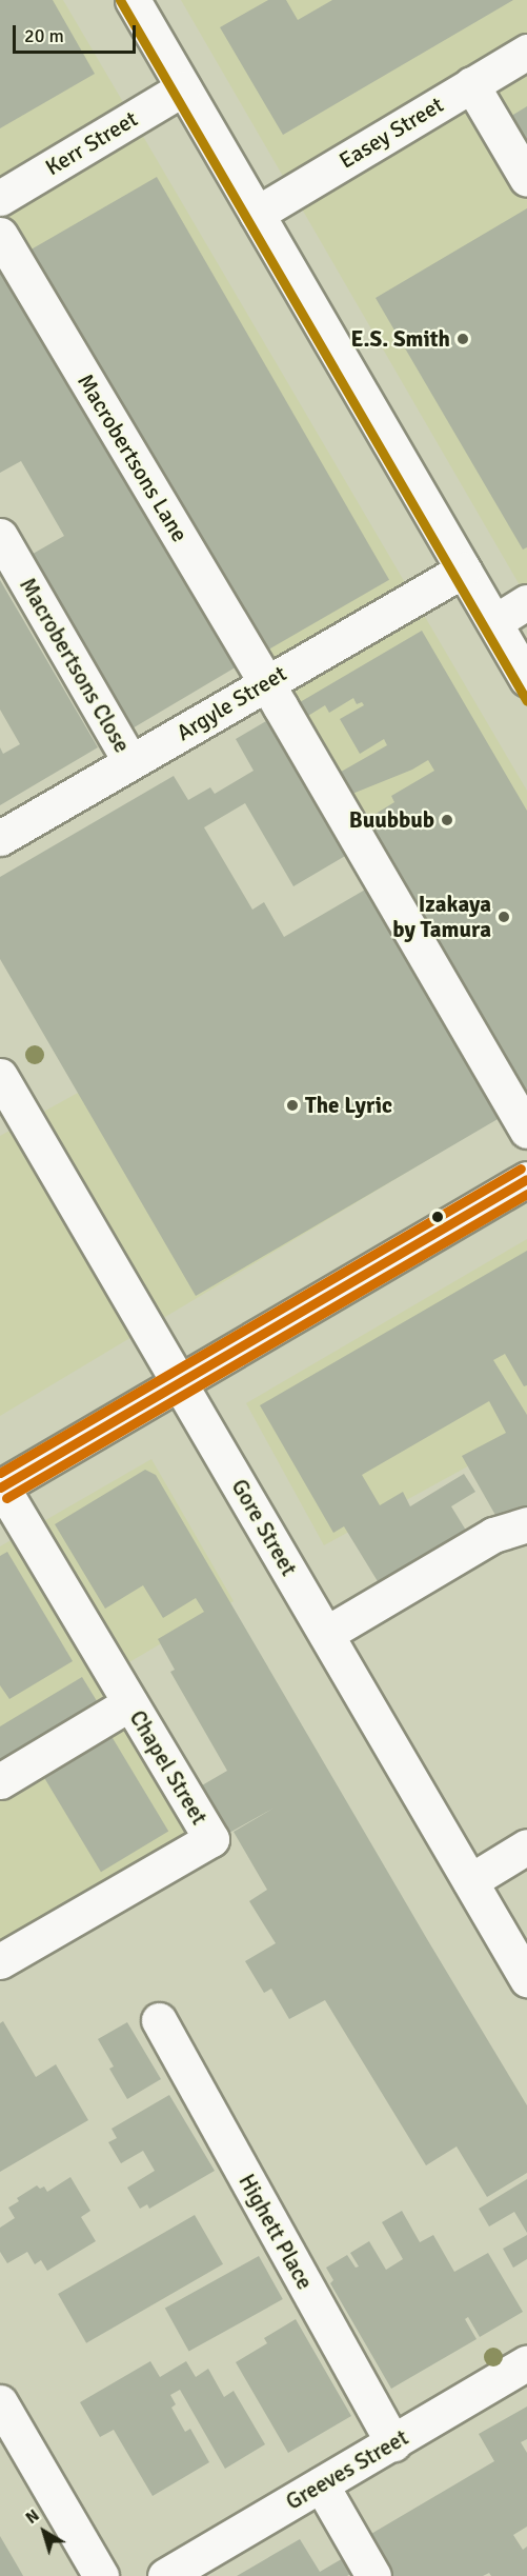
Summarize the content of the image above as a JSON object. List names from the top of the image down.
{
  "streets": {
    "street": [
      "Easey Street",
      "Kerr Street",
      "Macrobertsons Lane",
      "Macrobertsons Close",
      "Argyle Street",
      "Gore Street",
      "Chapel Street",
      "Highett Place",
      "Greeves Street"
    ]
  },
  "crossings": [
    ["Macrobertsons Lane", "Argyle Street"],
    ["Macrobertsons Close", "Argyle Street"],
    ["Highett Place", "Greeves Street"]
  ],
  "places": [
    "E.S. Smith",
    "Buubbub",
    "Izakaya by Tamura",
    "The Lyric"
  ],
  "scale_bar": "20 m",
  "north": "top left"
}
